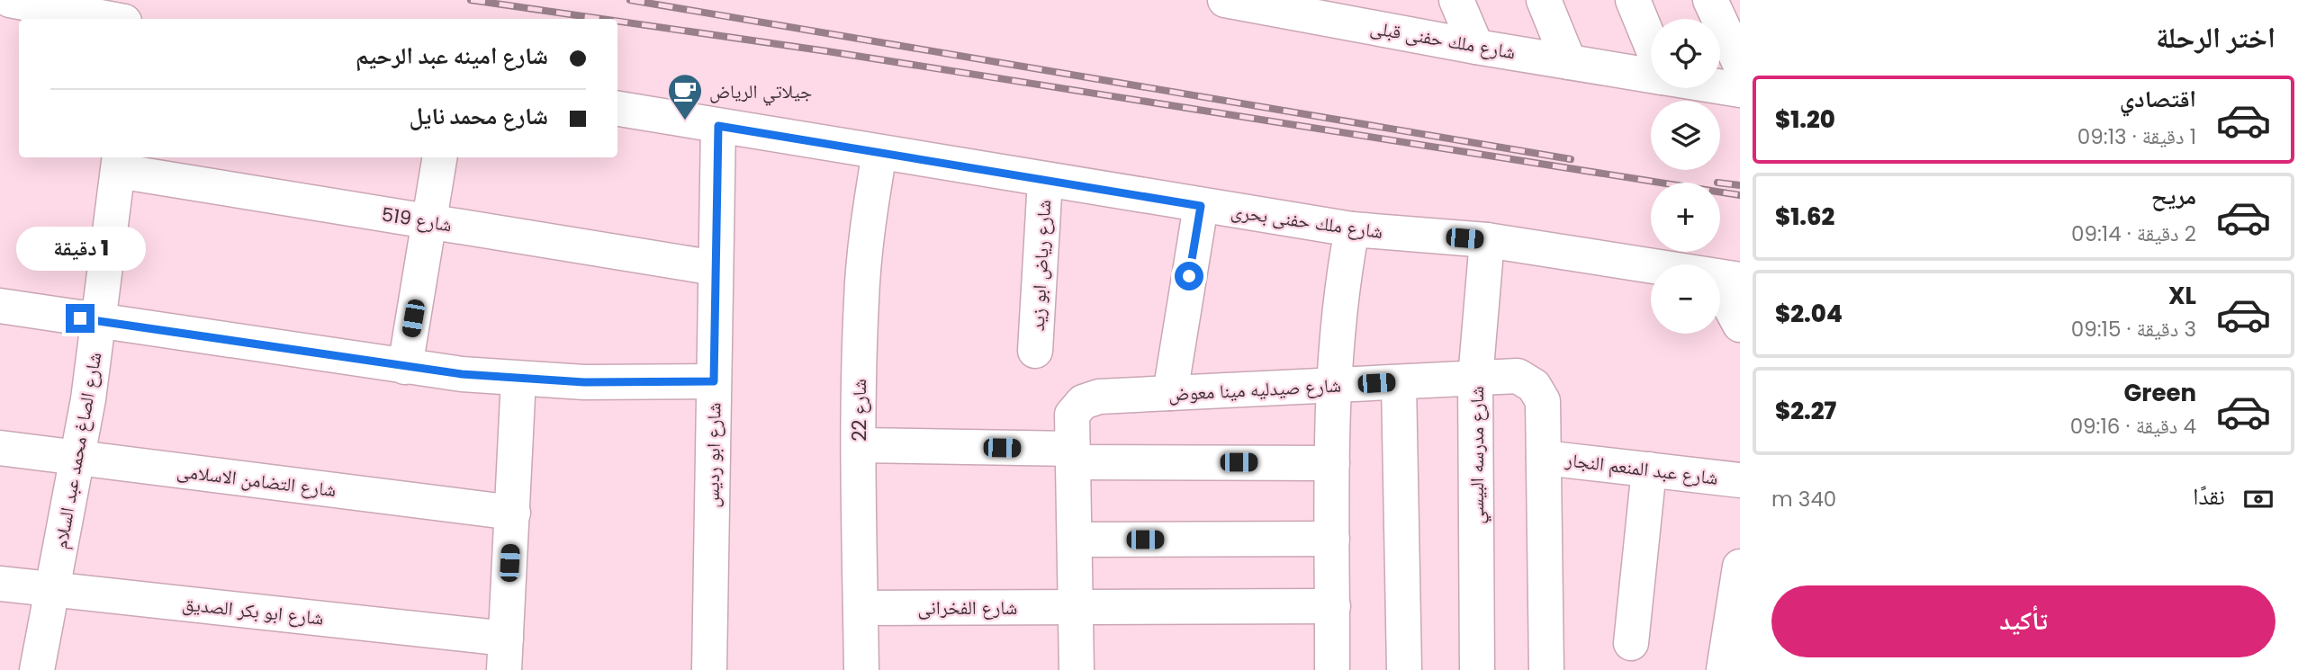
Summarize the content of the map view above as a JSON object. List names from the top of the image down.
{
  "streets": {
    "street": [
      "شارع ملك حفنى قبلى",
      "شارع 519",
      "شارع ملك حفنى بحرى",
      "شارع رياض ابو زيد",
      "شارع صيدليه مينا معوض",
      "شارع 22",
      "شارع الصاغ محمد عبد السلام",
      "شارع ابو رديس",
      "شارع مدرسه البيسي",
      "شارع عبد المنعم النجار",
      "شارع التضامن الاسلامى",
      "شارع الفخرانى",
      "شارع ابو بكر الصديق"
    ]
  },
  "crossings": [
    ["شارع 519", "شارع الصاغ محمد عبد السلام"],
    ["شارع 519", "شارع ابو رديس"],
    ["شارع ملك حفنى بحرى", "شارع رياض ابو زيد"],
    ["شارع ملك حفنى بحرى", "شارع 22"],
    ["شارع ملك حفنى بحرى", "شارع ابو رديس"],
    ["شارع ملك حفنى بحرى", "شارع مدرسه البيسي"],
    ["شارع صيدليه مينا معوض", "شارع مدرسه البيسي"],
    ["شارع صيدليه مينا معوض", "شارع عبد المنعم النجار"],
    ["شارع 22", "شارع الفخرانى"],
    ["شارع الصاغ محمد عبد السلام", "شارع التضامن الاسلامى"],
    ["شارع الصاغ محمد عبد السلام", "شارع ابو بكر الصديق"]
  ],
  "places": {
    "cafe": ["جيلاتي الرياض"]
  },
  "page": {
    "heading": "اختر الرحلة",
    "map_buttons": ["+", "−"],
    "banner": ["شارع امينه عبد الرحيم", "شارع محمد نايل"],
    "list": [
      {
        "name": "اقتصادي",
        "note": "1 دقيقة · 09:13",
        "value": "$1.20"
      },
      {
        "name": "مريح",
        "note": "2 دقيقة · 09:14",
        "value": "$1.62"
      },
      {
        "name": "XL",
        "note": "3 دقيقة · 09:15",
        "value": "$2.04"
      },
      {
        "name": "Green",
        "note": "4 دقيقة · 09:16",
        "value": "$2.27"
      }
    ],
    "bubble": "1 دقيقة",
    "pay": ["نقدًا", "340 m"],
    "buttons": "تأكيد"
  }
}
